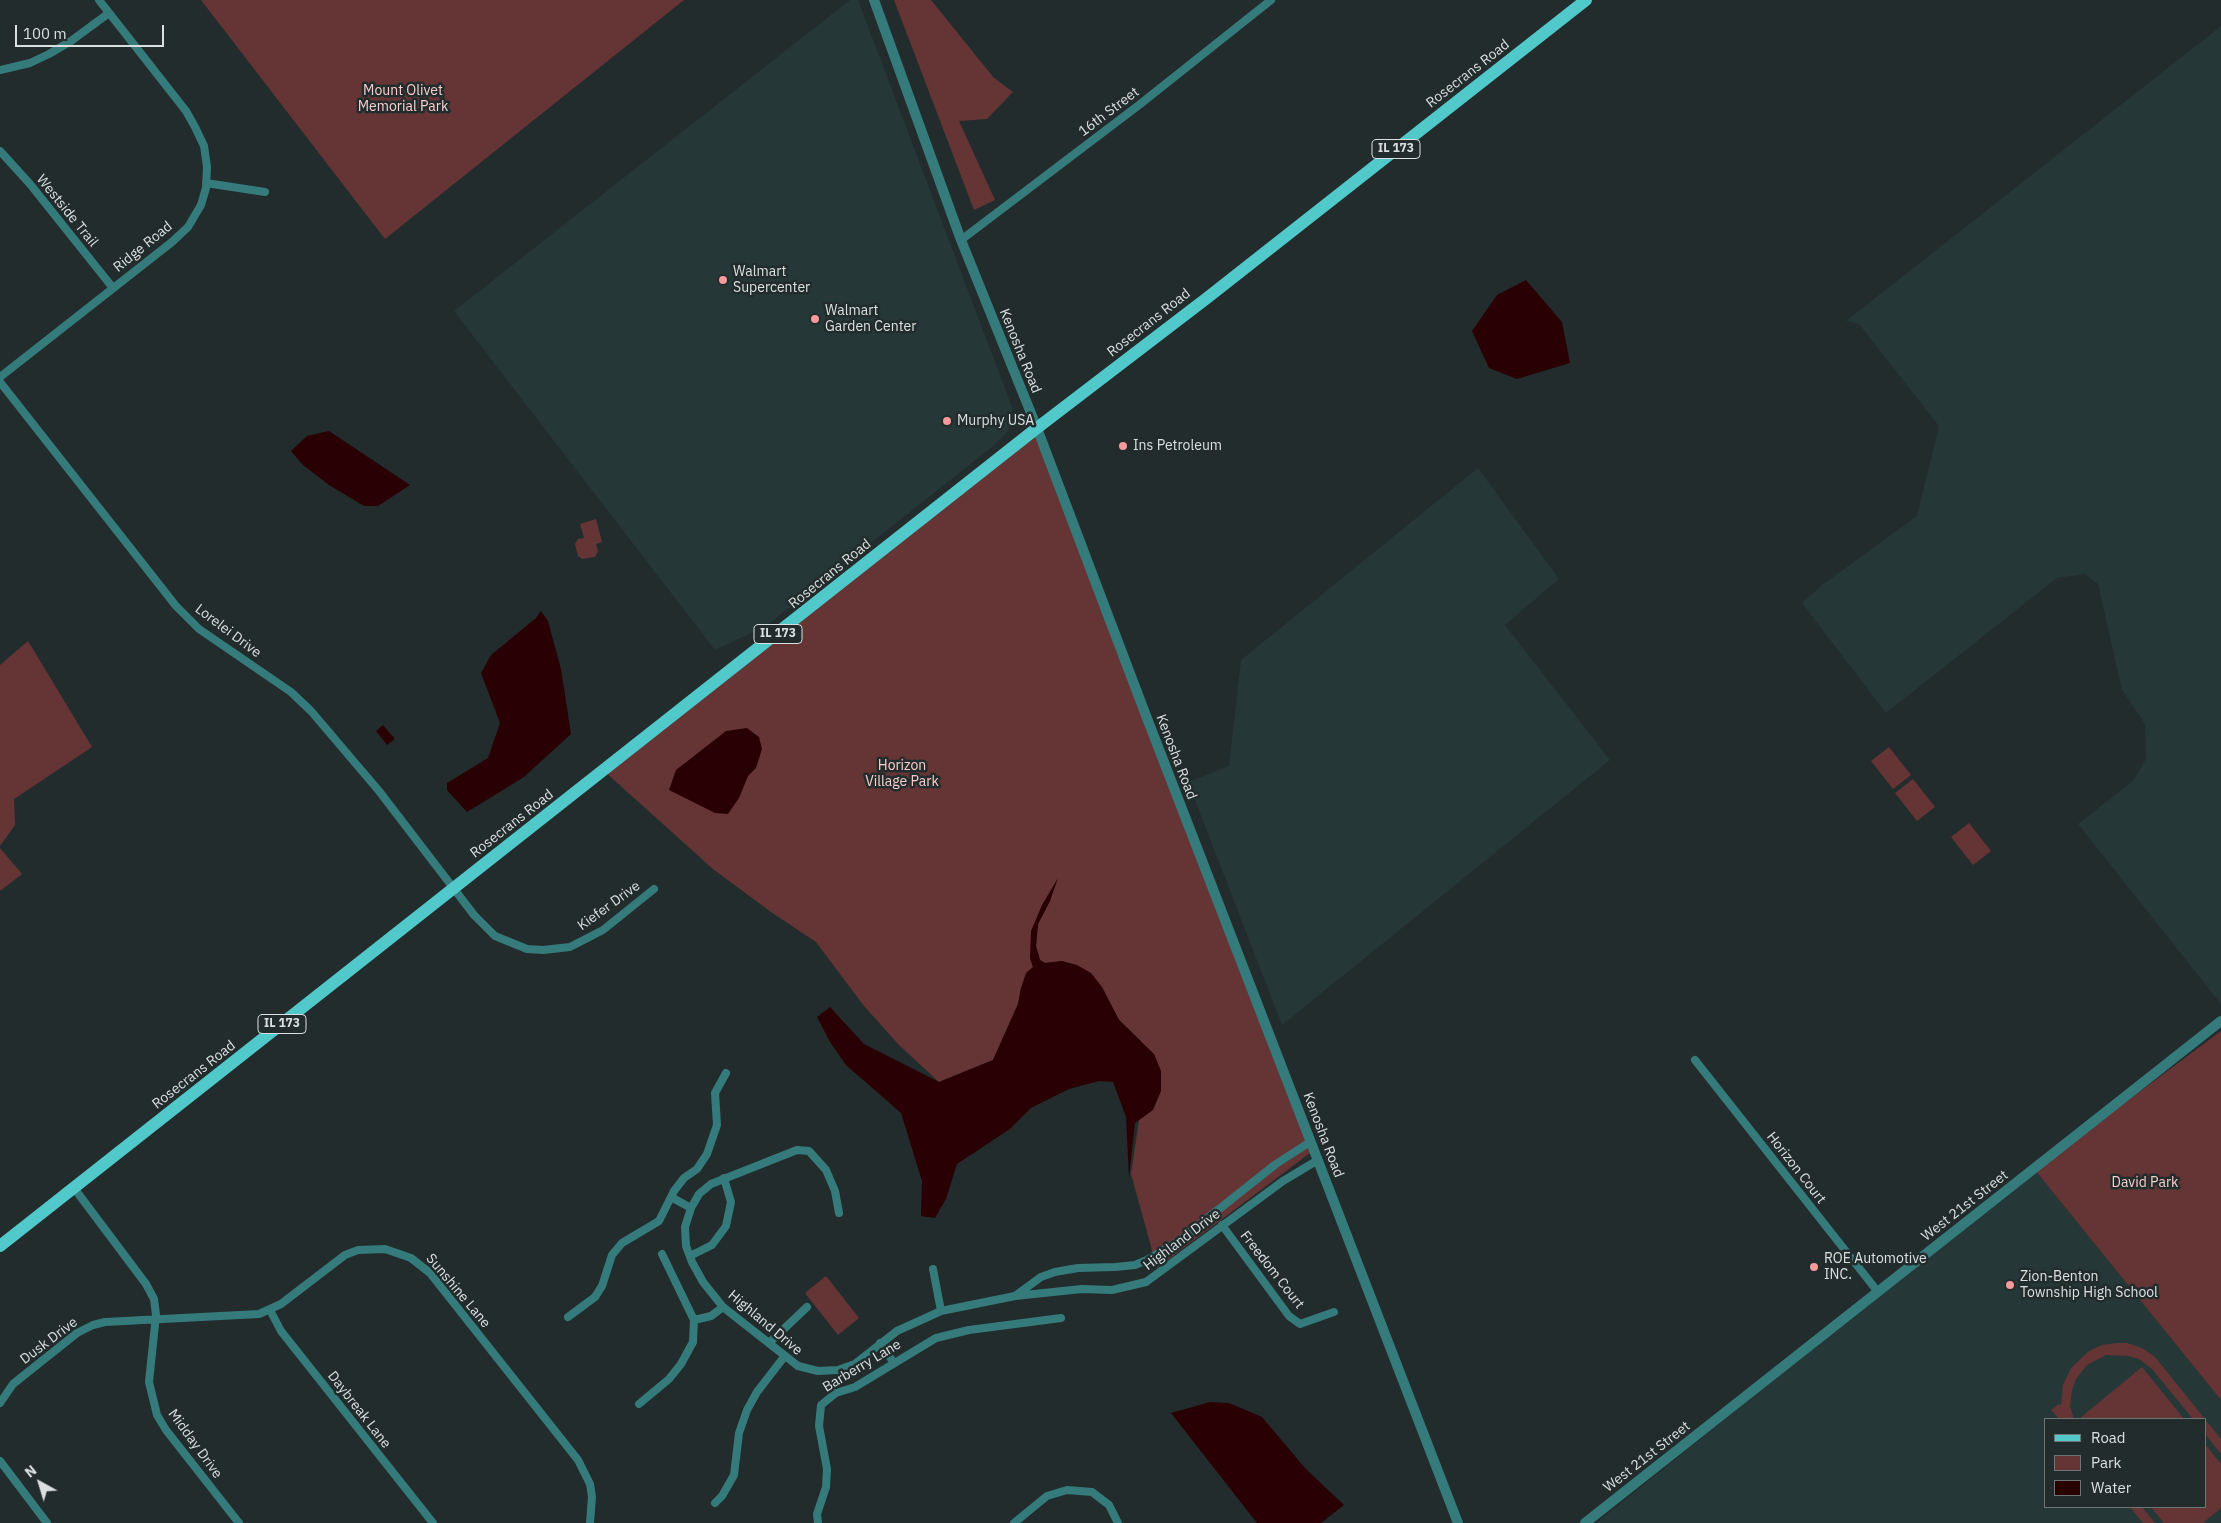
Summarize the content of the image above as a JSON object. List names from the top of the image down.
{
  "streets": {
    "main road": ["Rosecrans Road", "IL 173"],
    "street": [
      "16th Street",
      "Westside Trail",
      "Ridge Road",
      "Kenosha Road",
      "Lorelei Drive",
      "Kiefer Drive",
      "Horizon Court",
      "West 21st Street",
      "Highland Drive",
      "Freedom Court",
      "Sunshine Lane",
      "Dusk Drive",
      "Barberry Lane",
      "Daybreak Lane",
      "Midday Drive"
    ]
  },
  "crossings": [
    ["Rosecrans Road", "Kenosha Road"],
    ["Rosecrans Road", "Lorelei Drive"],
    ["Rosecrans Road", "Kiefer Drive"],
    ["Rosecrans Road", "Midday Drive"],
    ["16th Street", "Kenosha Road"],
    ["Westside Trail", "Ridge Road"],
    ["Kenosha Road", "Highland Drive"],
    ["Lorelei Drive", "Kiefer Drive"],
    ["Horizon Court", "West 21st Street"],
    ["Highland Drive", "Freedom Court"],
    ["Sunshine Lane", "Dusk Drive"],
    ["Sunshine Lane", "Daybreak Lane"],
    ["Sunshine Lane", "Midday Drive"],
    ["Dusk Drive", "Midday Drive"]
  ],
  "parks": ["Mount Olivet Memorial Park", "Horizon Village Park", "David Park"],
  "places": [
    "Walmart Supercenter",
    "Walmart Garden Center",
    "Murphy USA",
    "Ins Petroleum",
    "ROE Automotive INC.",
    "Zion-Benton Township High School"
  ],
  "legend": ["Road", "Park", "Water"],
  "scale_bar": "100 m",
  "north": "top left"
}
